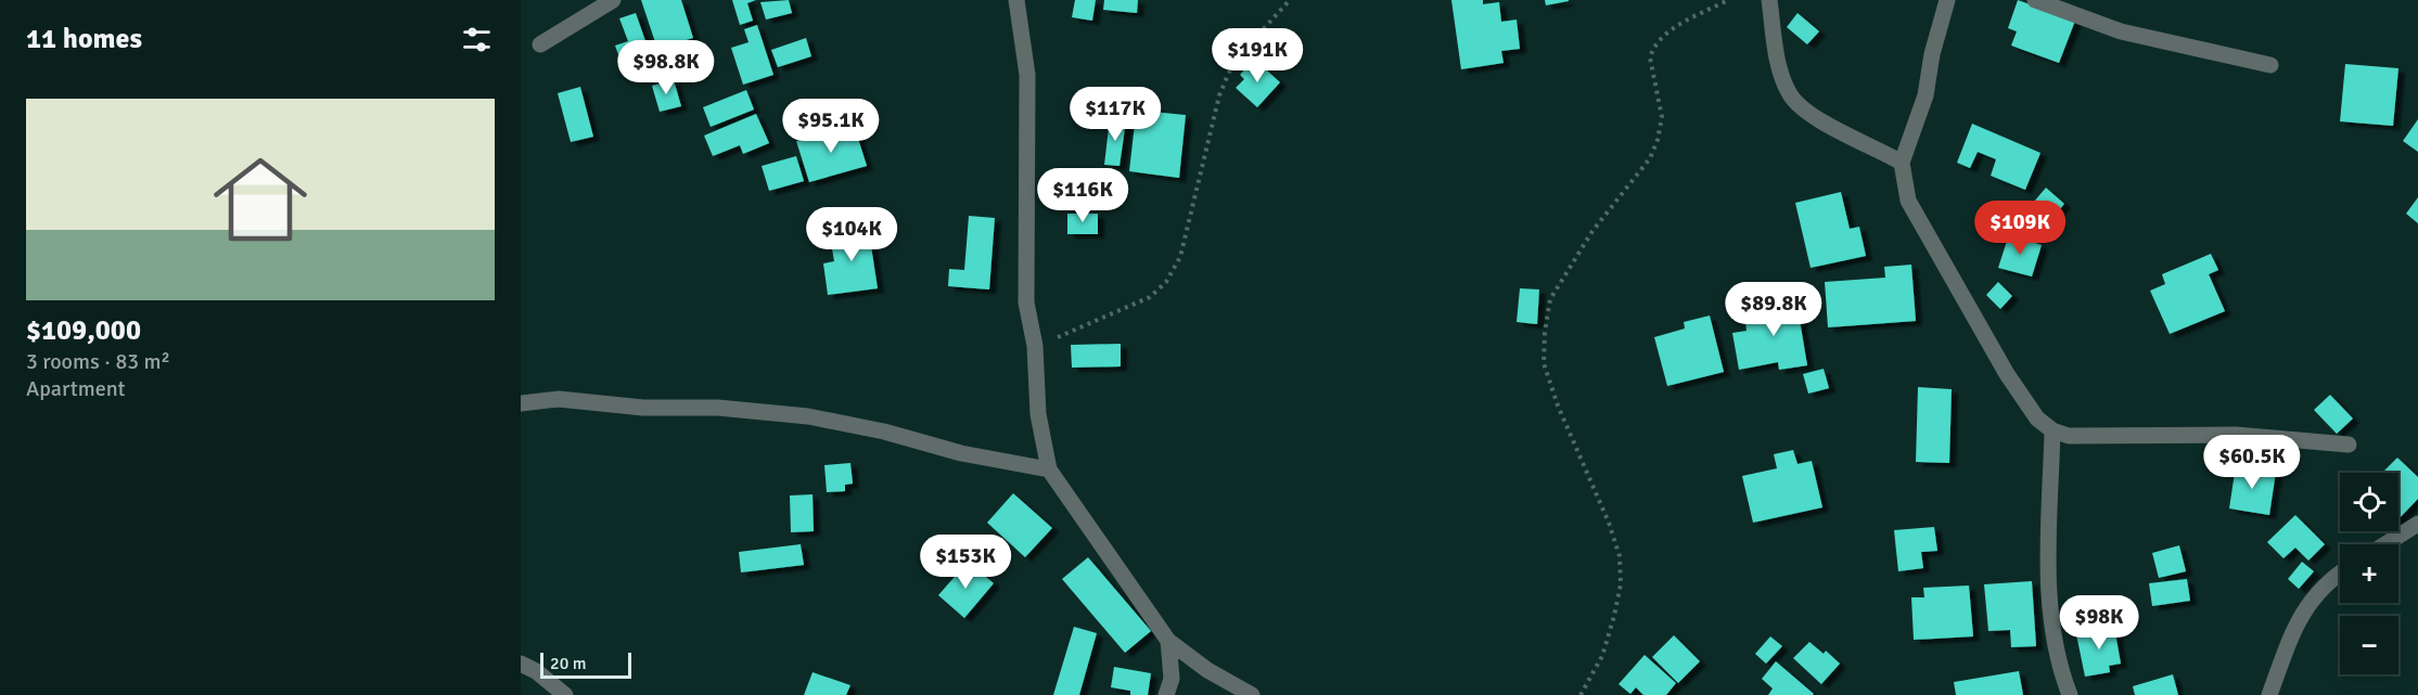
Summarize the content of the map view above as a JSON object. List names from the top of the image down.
{
  "scale_bar": "20 m",
  "page": {
    "heading": "11 homes",
    "price": [
      "$191K",
      "$98.8K",
      "$117K",
      "$95.1K",
      "$116K",
      "$109K",
      "$104K",
      "$89.8K",
      "$60.5K",
      "$153K",
      "$98K"
    ],
    "list": [
      {
        "name": "$109,000",
        "note": "3 rooms · 83 m² · Apartment"
      }
    ],
    "map_buttons": ["+", "−"],
    "scale": "20 m"
  }
}
